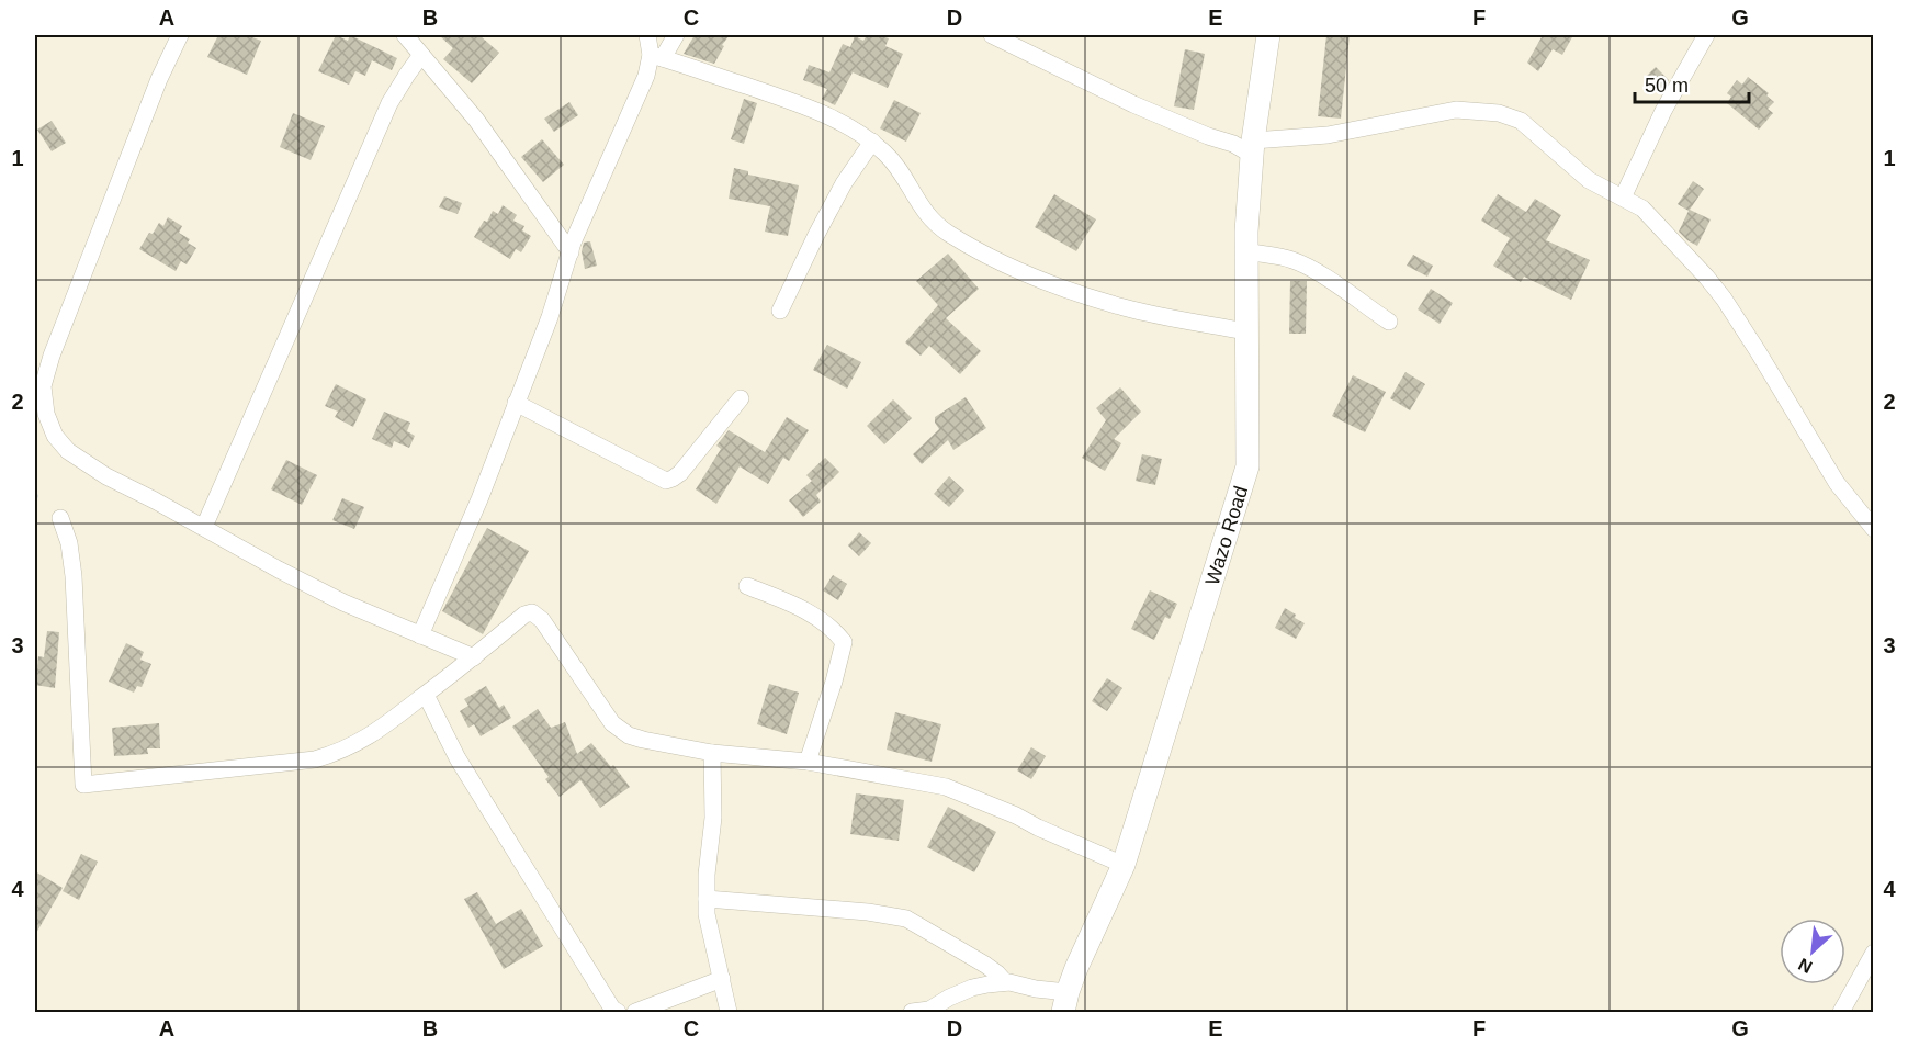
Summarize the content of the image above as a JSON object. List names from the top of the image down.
{
  "streets": {
    "main road": ["Wazo Road"]
  },
  "scale_bar": "50 m",
  "north": "bottom left",
  "grid": {
    "columns": [
      "A",
      "B",
      "C",
      "D",
      "E",
      "F",
      "G"
    ],
    "rows": [
      "1",
      "2",
      "3",
      "4"
    ]
  }
}
